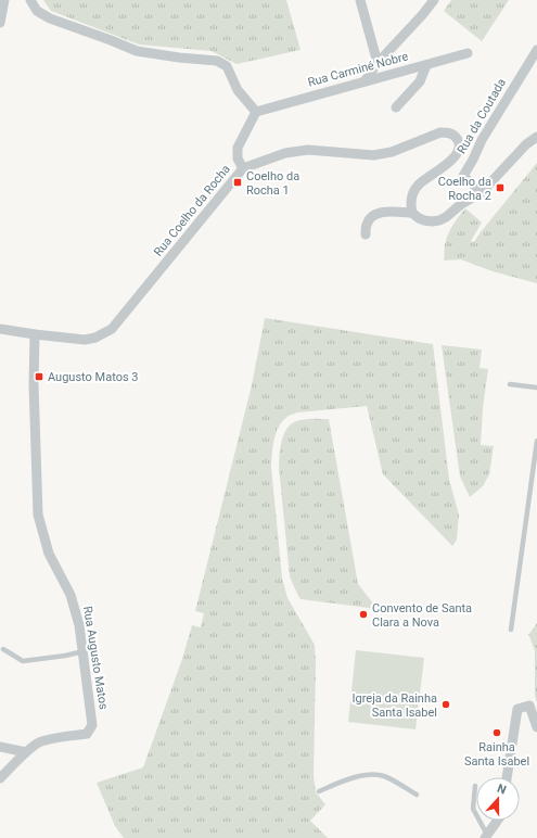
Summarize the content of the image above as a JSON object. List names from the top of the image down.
{
  "streets": {
    "street": [
      "Rua Carminé Nobre",
      "Rua da Coutada",
      "Rua Coelho da Rocha",
      "Rua Augusto Matos"
    ]
  },
  "crossings": [
    ["Rua Coelho da Rocha", "Rua Augusto Matos"]
  ],
  "places": {
    "transit": ["Coelho da Rocha 1", "Coelho da Rocha 2", "Augusto Matos 3"],
    "other": ["Convento de Santa Clara a Nova", "Igreja da Rainha Santa Isabel", "Rainha Santa Isabel"]
  },
  "north": "top"
}
